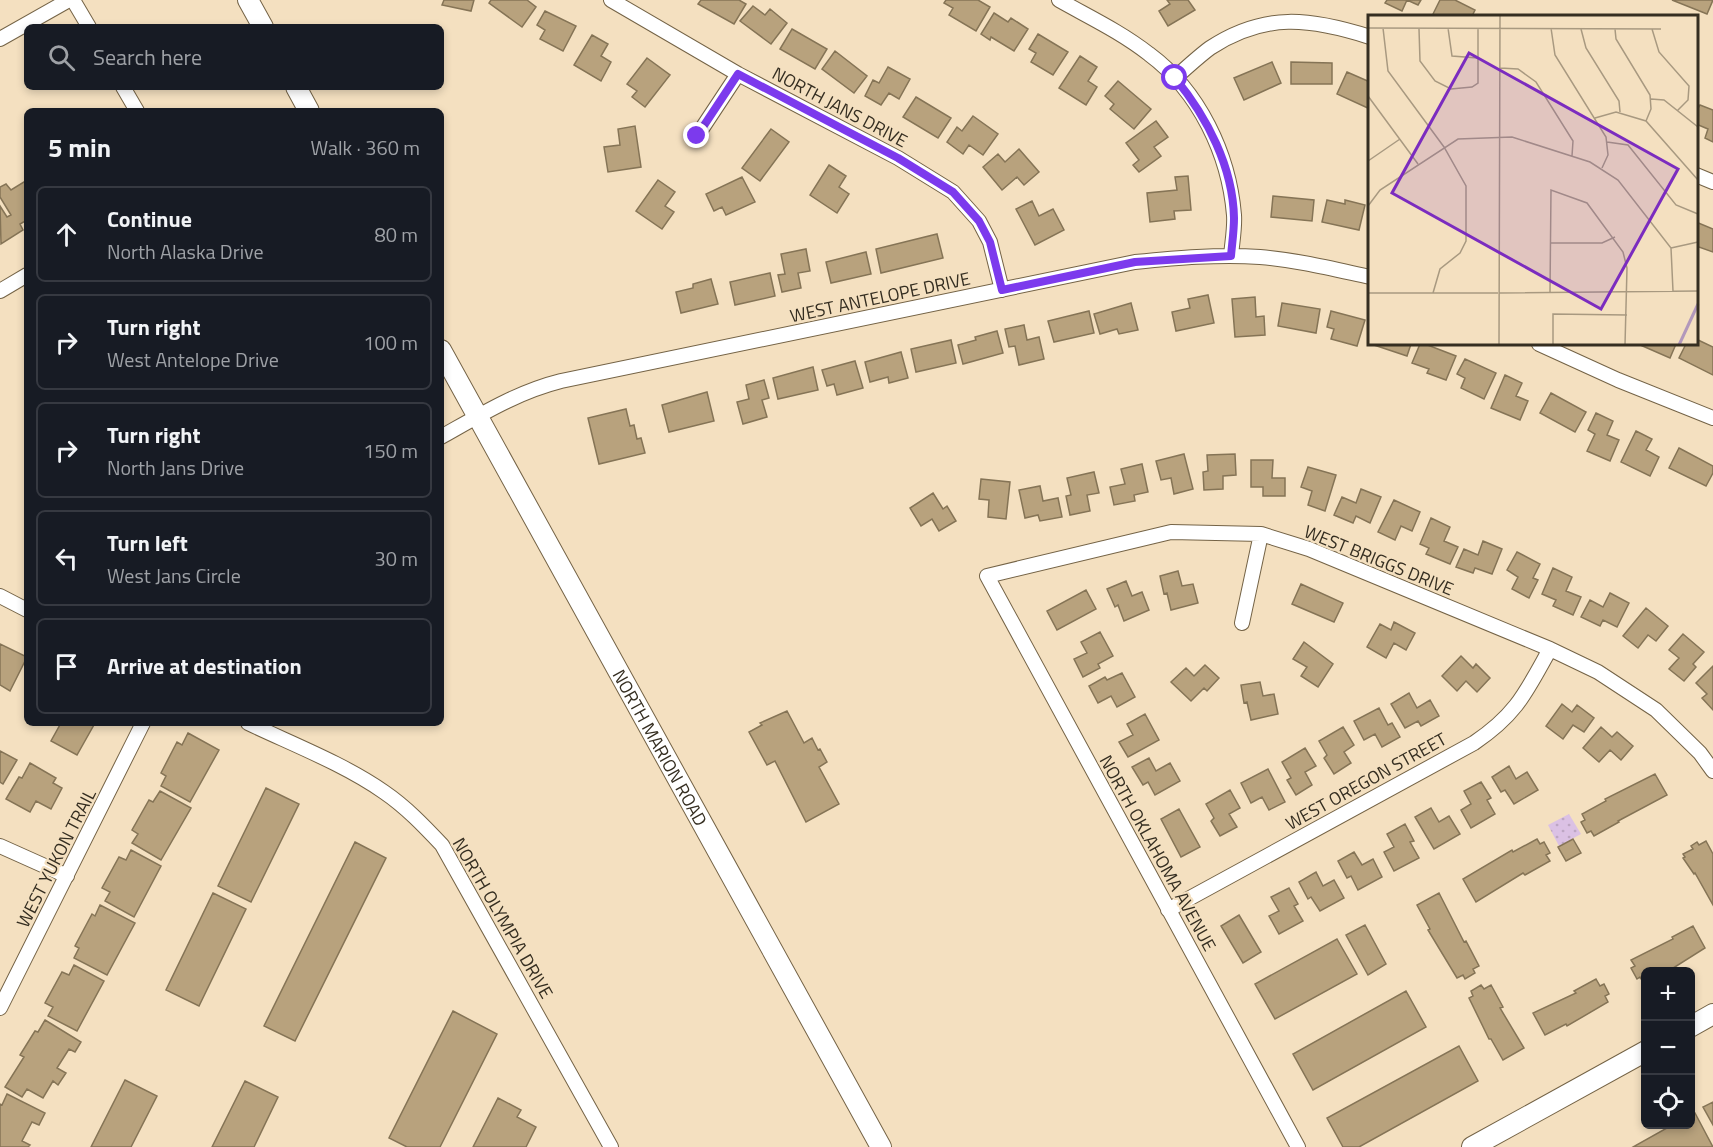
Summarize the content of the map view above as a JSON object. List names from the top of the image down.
{
  "streets": {
    "main road": ["NORTH MARION ROAD"],
    "street": [
      "NORTH JANS DRIVE",
      "WEST ANTELOPE DRIVE",
      "WEST BRIGGS DRIVE",
      "WEST OREGON STREET",
      "NORTH OKLAHOMA AVENUE",
      "WEST YUKON TRAIL",
      "NORTH OLYMPIA DRIVE"
    ]
  },
  "crossings": [
    ["NORTH JANS DRIVE", "WEST ANTELOPE DRIVE"],
    ["WEST ANTELOPE DRIVE", "NORTH MARION ROAD"],
    ["WEST BRIGGS DRIVE", "WEST OREGON STREET"],
    ["WEST BRIGGS DRIVE", "NORTH OKLAHOMA AVENUE"],
    ["WEST OREGON STREET", "NORTH OKLAHOMA AVENUE"]
  ],
  "page": {
    "search": "Search here",
    "heading": ["5 min", "Walk · 360 m"],
    "list": [
      ["Continue", "North Alaska Drive", "80 m"],
      ["Turn right", "West Antelope Drive", "100 m"],
      ["Turn right", "North Jans Drive", "150 m"],
      ["Turn left", "West Jans Circle", "30 m"],
      "Arrive at destination"
    ],
    "map_buttons": ["+", "−"]
  }
}
